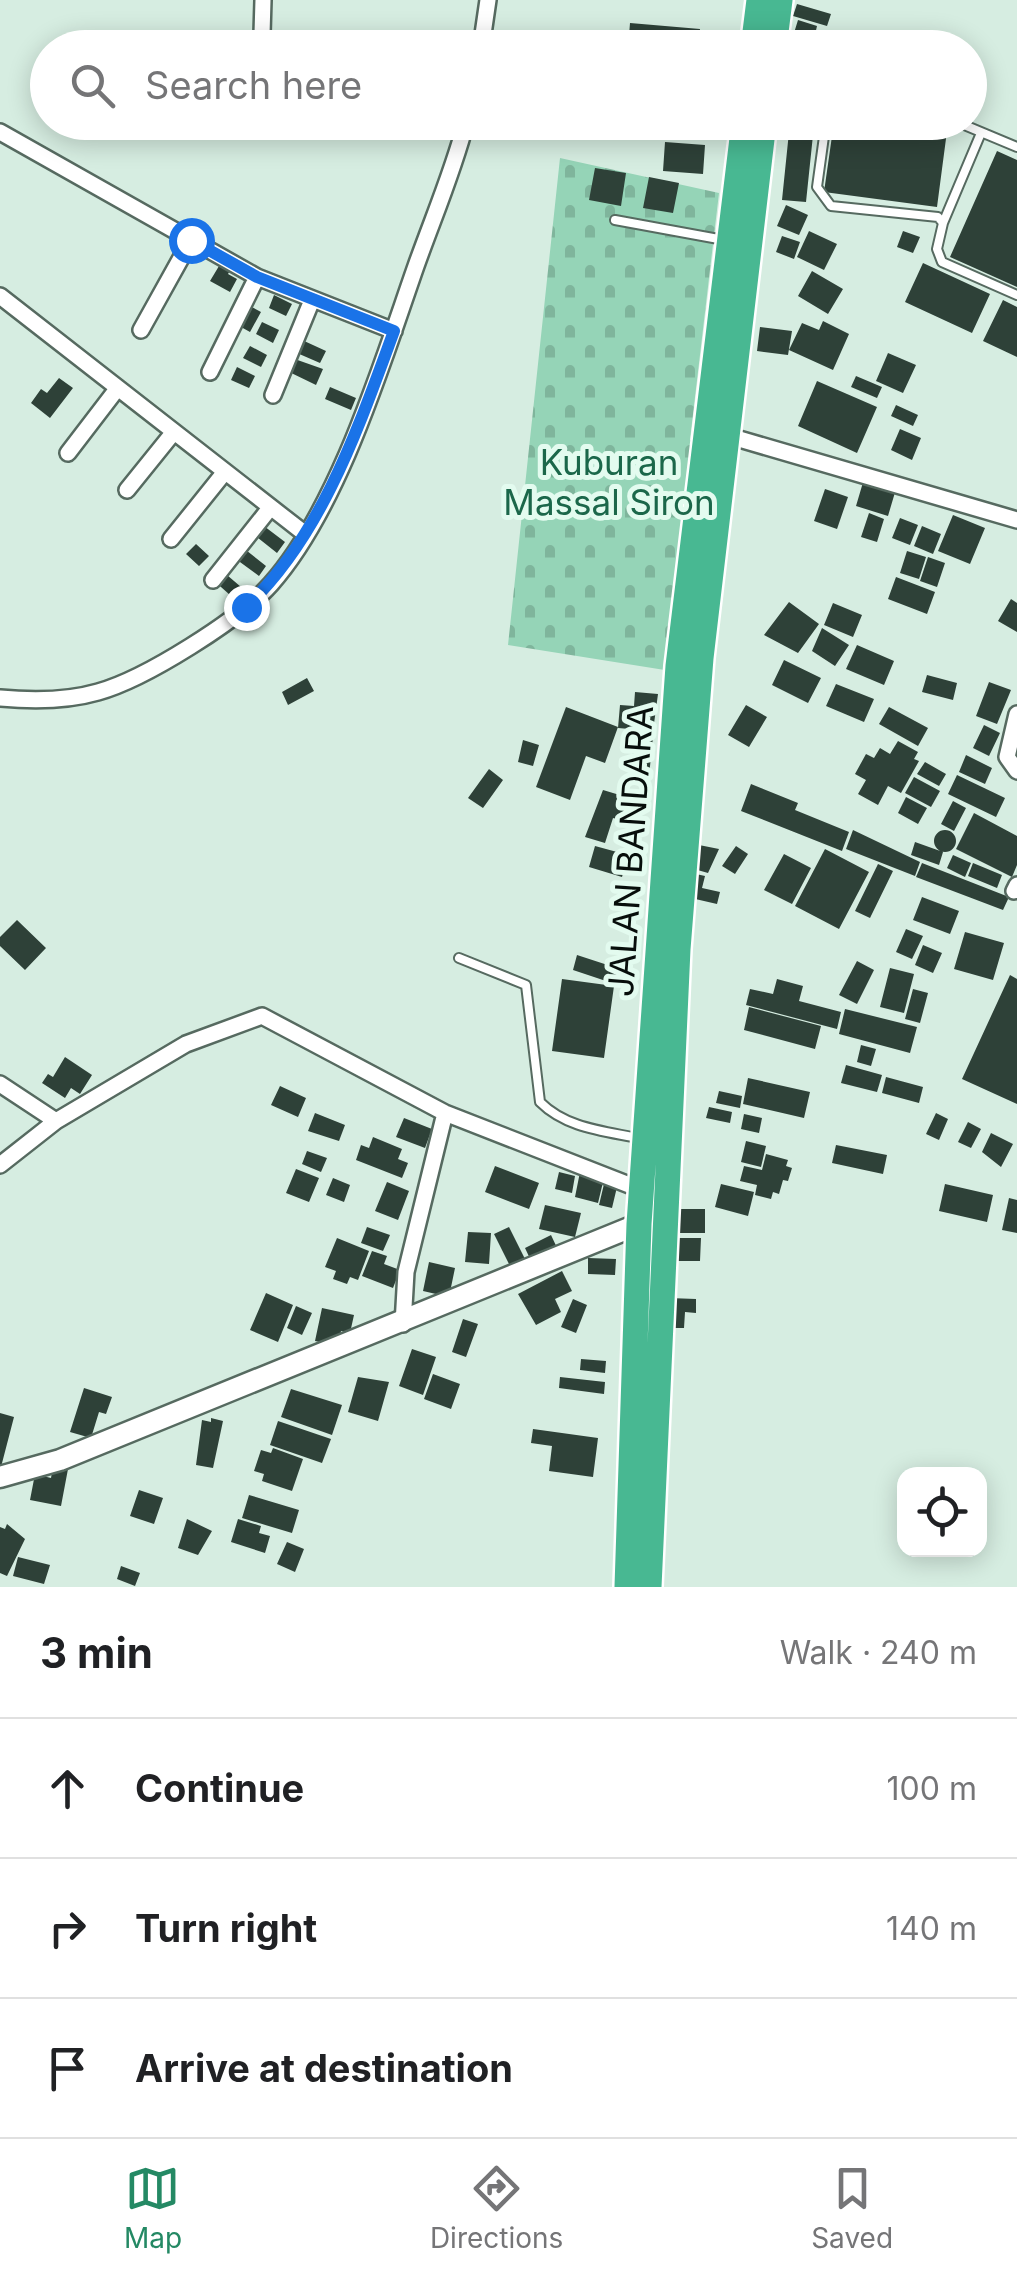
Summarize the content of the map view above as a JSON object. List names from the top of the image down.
{
  "streets": {
    "highway": ["JALAN BANDARA"]
  },
  "parks": ["Kuburan Massal Siron"],
  "page": {
    "search": "Search here",
    "heading": ["3 min", "Walk · 240 m"],
    "list": [
      ["Continue", "100 m"],
      ["Turn right", "140 m"],
      "Arrive at destination"
    ],
    "nav": ["Map", "Directions", "Saved"]
  }
}
